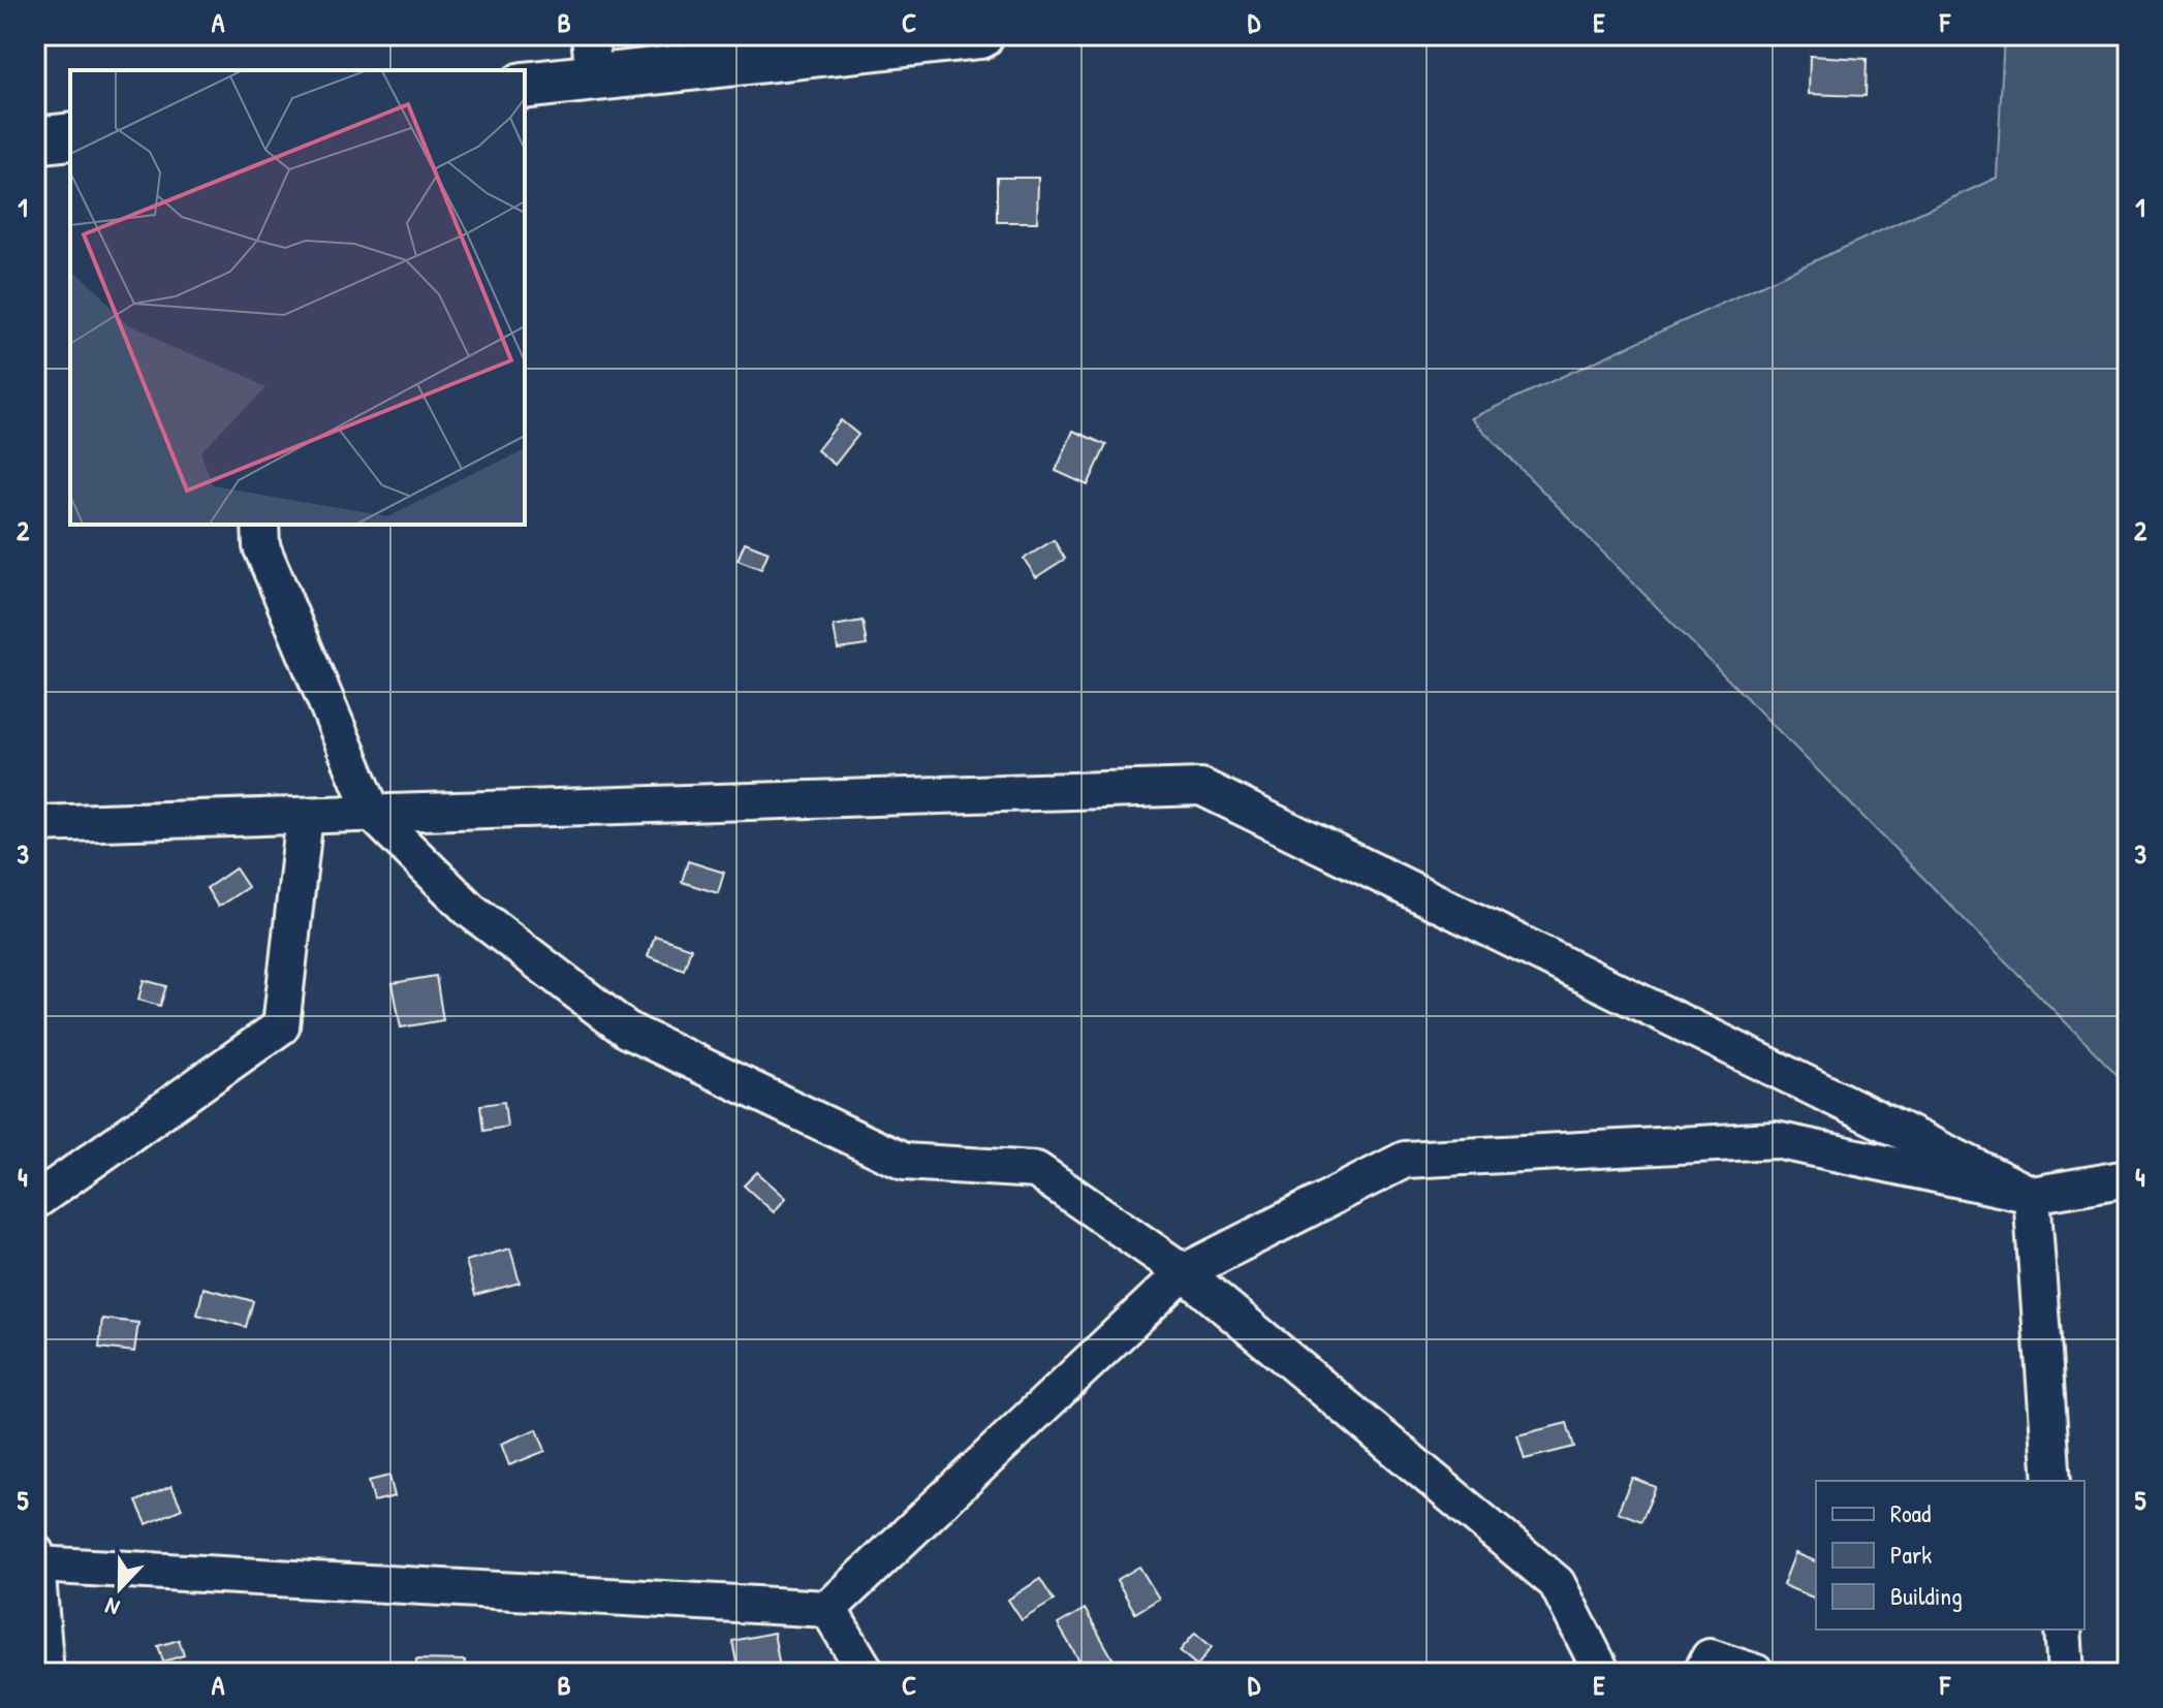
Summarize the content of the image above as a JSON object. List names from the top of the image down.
{
  "legend": ["Road", "Park", "Building"],
  "north": "bottom",
  "grid": {
    "columns": [
      "A",
      "B",
      "C",
      "D",
      "E",
      "F"
    ],
    "rows": [
      "1",
      "2",
      "3",
      "4",
      "5"
    ]
  }
}
